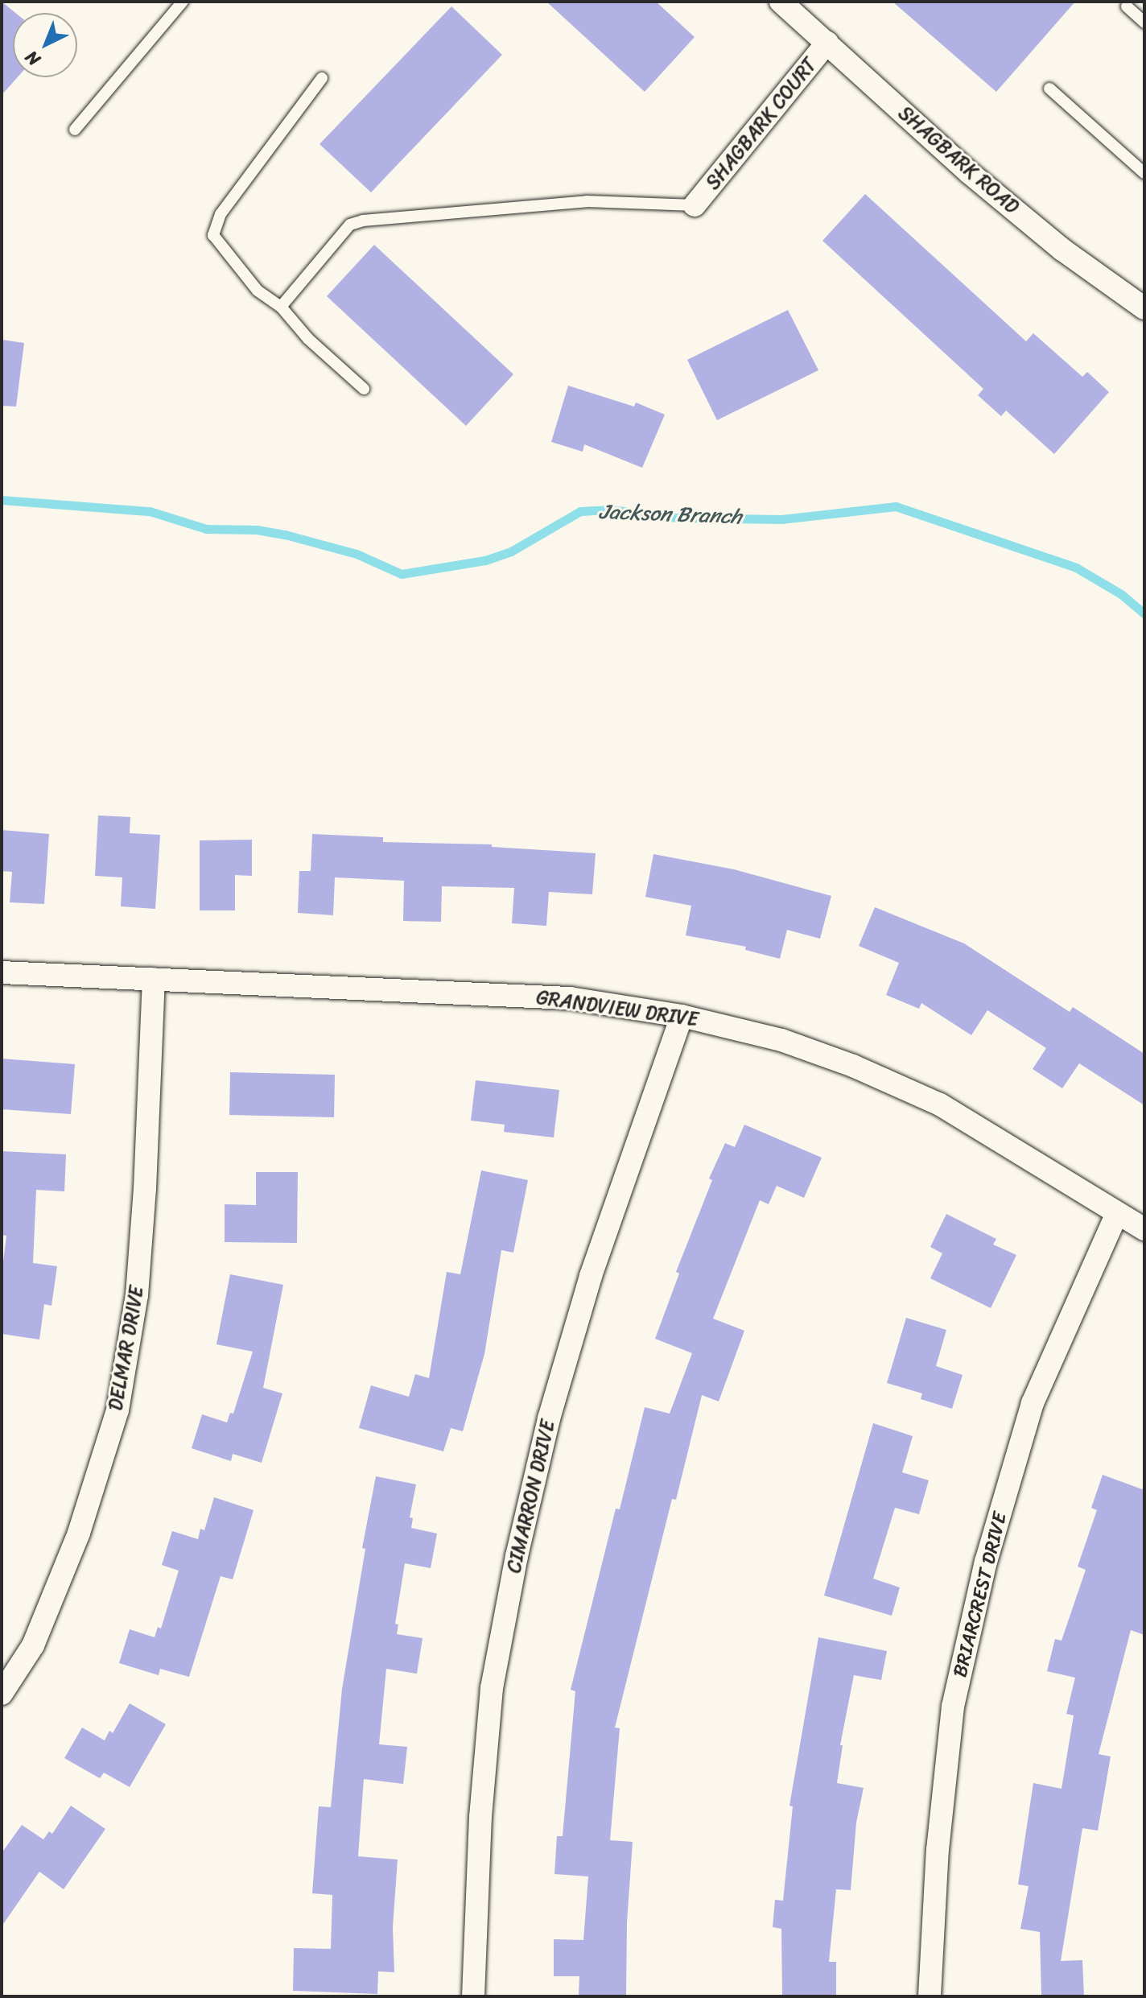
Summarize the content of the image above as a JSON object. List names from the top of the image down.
{
  "streets": {
    "street": [
      "SHAGBARK COURT",
      "SHAGBARK ROAD",
      "GRANDVIEW DRIVE",
      "DELMAR DRIVE",
      "CIMARRON DRIVE",
      "BRIARCREST DRIVE"
    ]
  },
  "crossings": [
    ["SHAGBARK COURT", "SHAGBARK ROAD"],
    ["GRANDVIEW DRIVE", "DELMAR DRIVE"],
    ["GRANDVIEW DRIVE", "CIMARRON DRIVE"],
    ["GRANDVIEW DRIVE", "BRIARCREST DRIVE"]
  ],
  "water": ["Jackson Branch"],
  "north": "bottom left"
}
